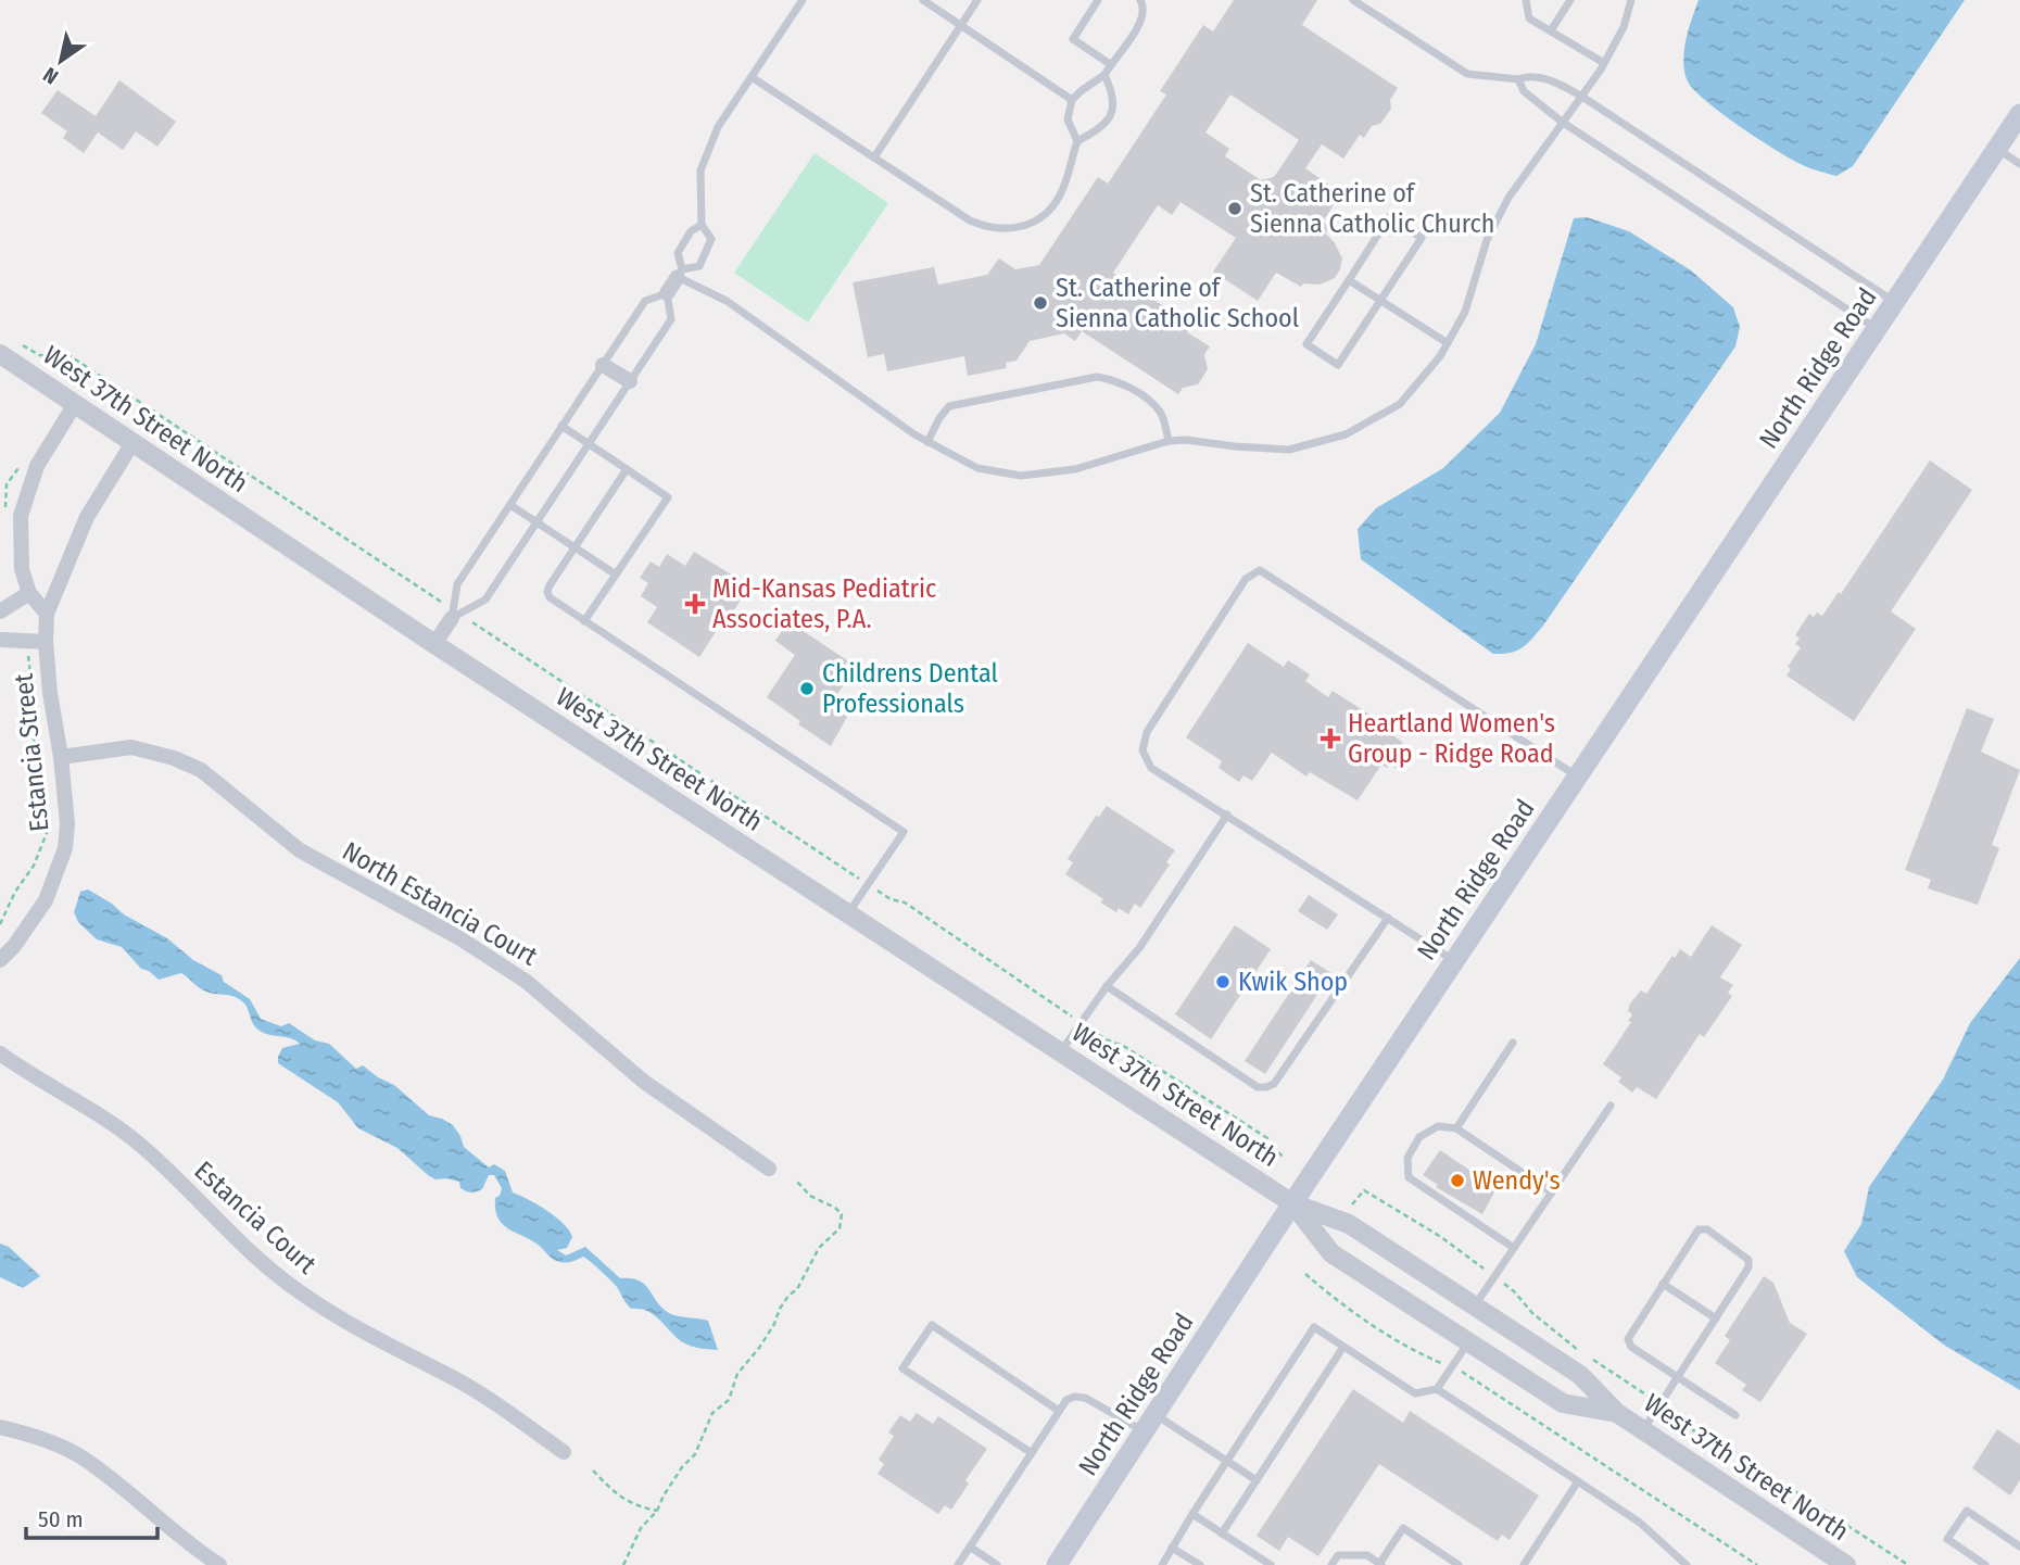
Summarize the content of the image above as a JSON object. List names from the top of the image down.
{
  "streets": {
    "main road": ["North Ridge Road"],
    "street": [
      "West 37th Street North",
      "Estancia Street",
      "North Estancia Court",
      "Estancia Court"
    ]
  },
  "crossings": [
    ["North Ridge Road", "West 37th Street North"],
    ["West 37th Street North", "Estancia Street"],
    ["Estancia Street", "North Estancia Court"]
  ],
  "places": {
    "other": [
      "St. Catherine of Sienna Catholic Church",
      "St. Catherine of Sienna Catholic School",
      "Childrens Dental Professionals",
      "Kwik Shop",
      "Wendy's"
    ],
    "health": ["Mid-Kansas Pediatric Associates, P.A.", "Heartland Women's Group - Ridge Road"]
  },
  "scale_bar": "50 m",
  "north": "bottom left"
}
